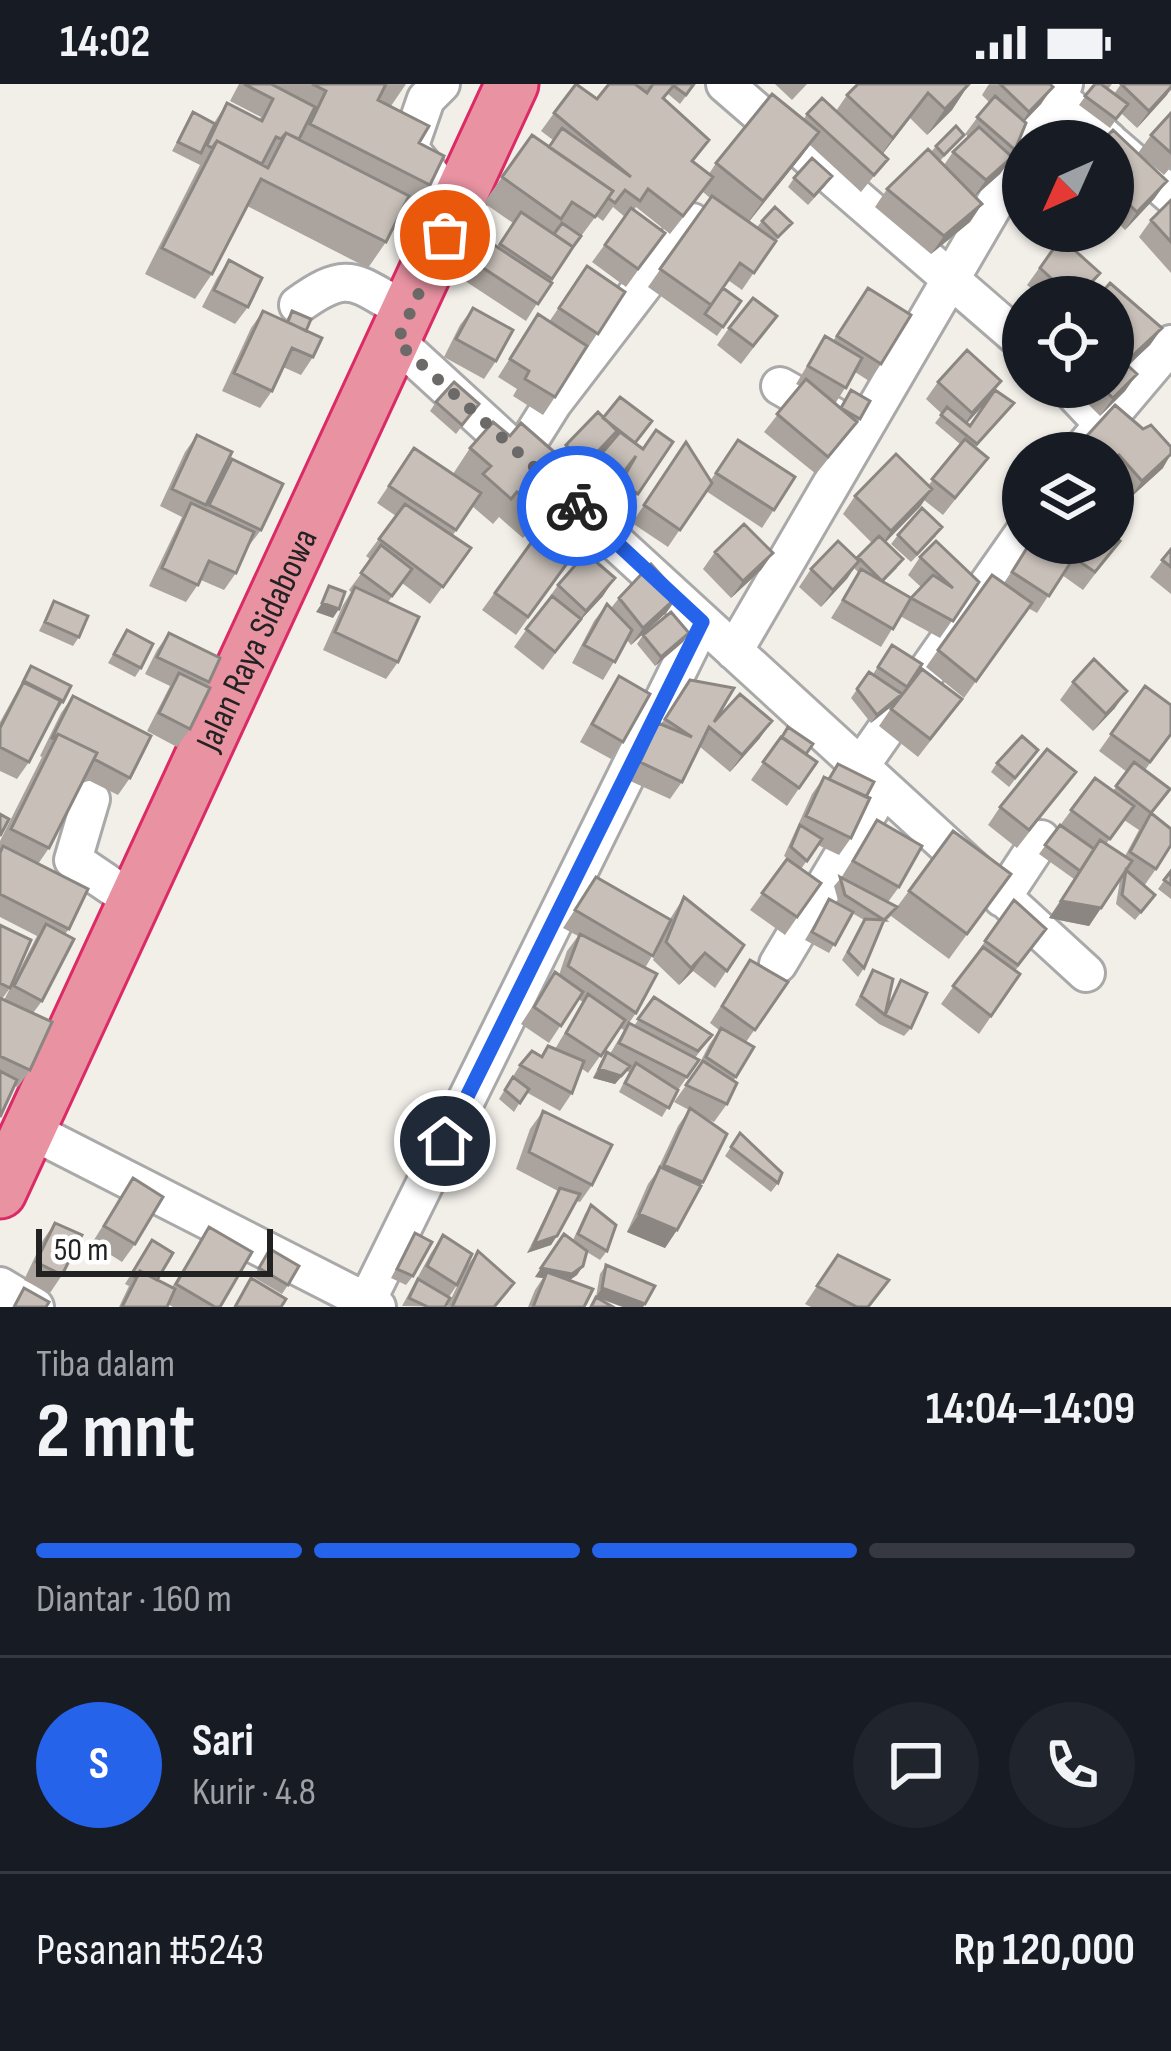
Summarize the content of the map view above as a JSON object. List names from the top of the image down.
{
  "streets": {
    "highway": ["Jalan Raya Sidabowa"]
  },
  "scale_bar": "50 m",
  "north": "bottom left",
  "page": {
    "status": "14:02",
    "scale": "50 m",
    "heading": ["2 mnt", "Tiba dalam", "14:04–14:09"],
    "panel": [
      "Sari",
      "Kurir · 4.8",
      "Pesanan #5243",
      "Rp 120,000"
    ],
    "bar": "Diantar · 160 m",
    "round": "S"
  }
}
